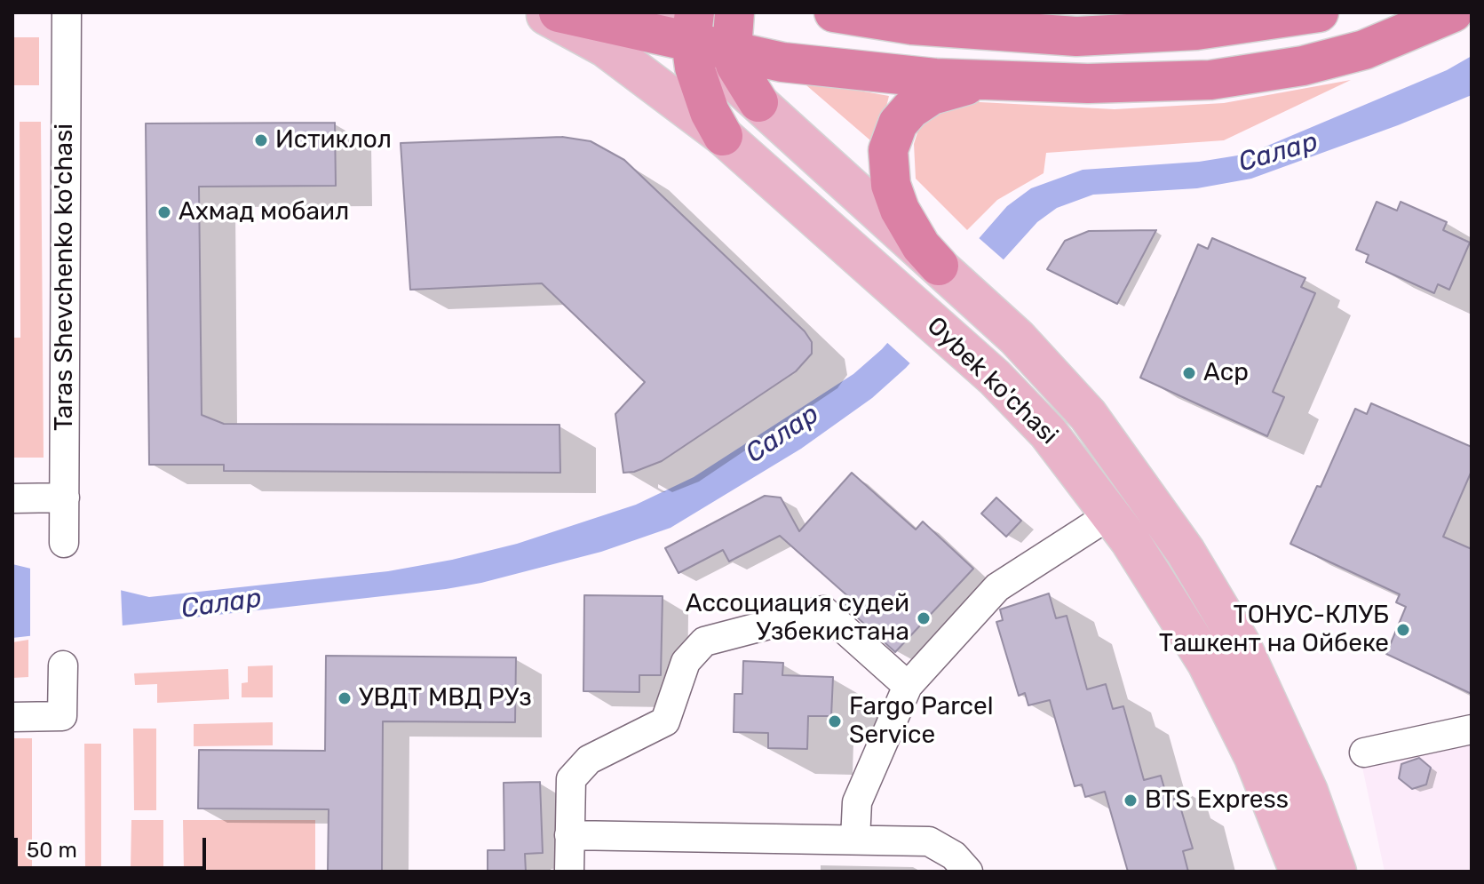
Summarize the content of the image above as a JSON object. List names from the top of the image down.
{
  "streets": {
    "main road": ["Oybek ko'chasi"],
    "street": ["Taras Shevchenko ko'chasi"]
  },
  "water": ["Салар"],
  "places": [
    "Истиклол",
    "Ахмад мобаил",
    "Аср",
    "Ассоциация судей Узбекистана",
    "ТОНУС-КЛУБ Ташкент на Ойбеке",
    "УВДТ МВД РУз",
    "Fargo Parcel Service",
    "BTS Express"
  ],
  "scale_bar": "50 m"
}
